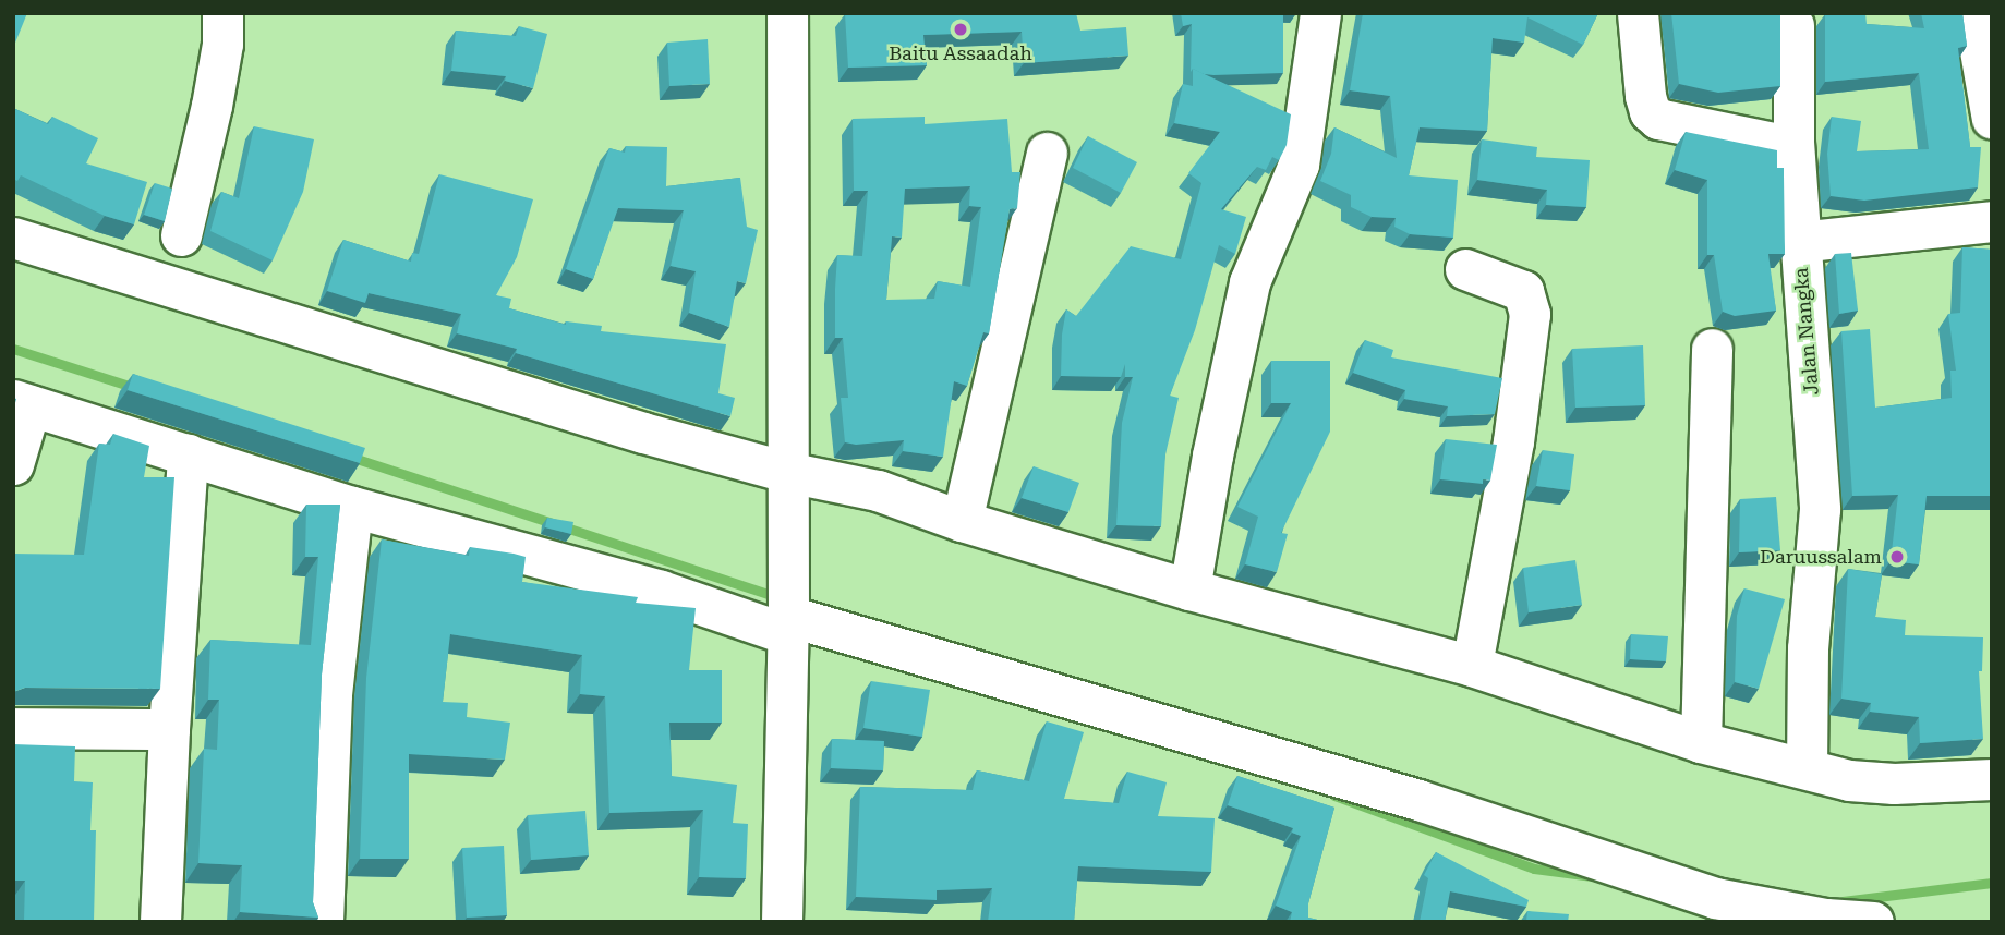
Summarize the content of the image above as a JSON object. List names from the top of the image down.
{
  "streets": {
    "street": ["Jalan Nangka"]
  },
  "places": ["Baitu Assaadah", "Daruussalam"]
}
